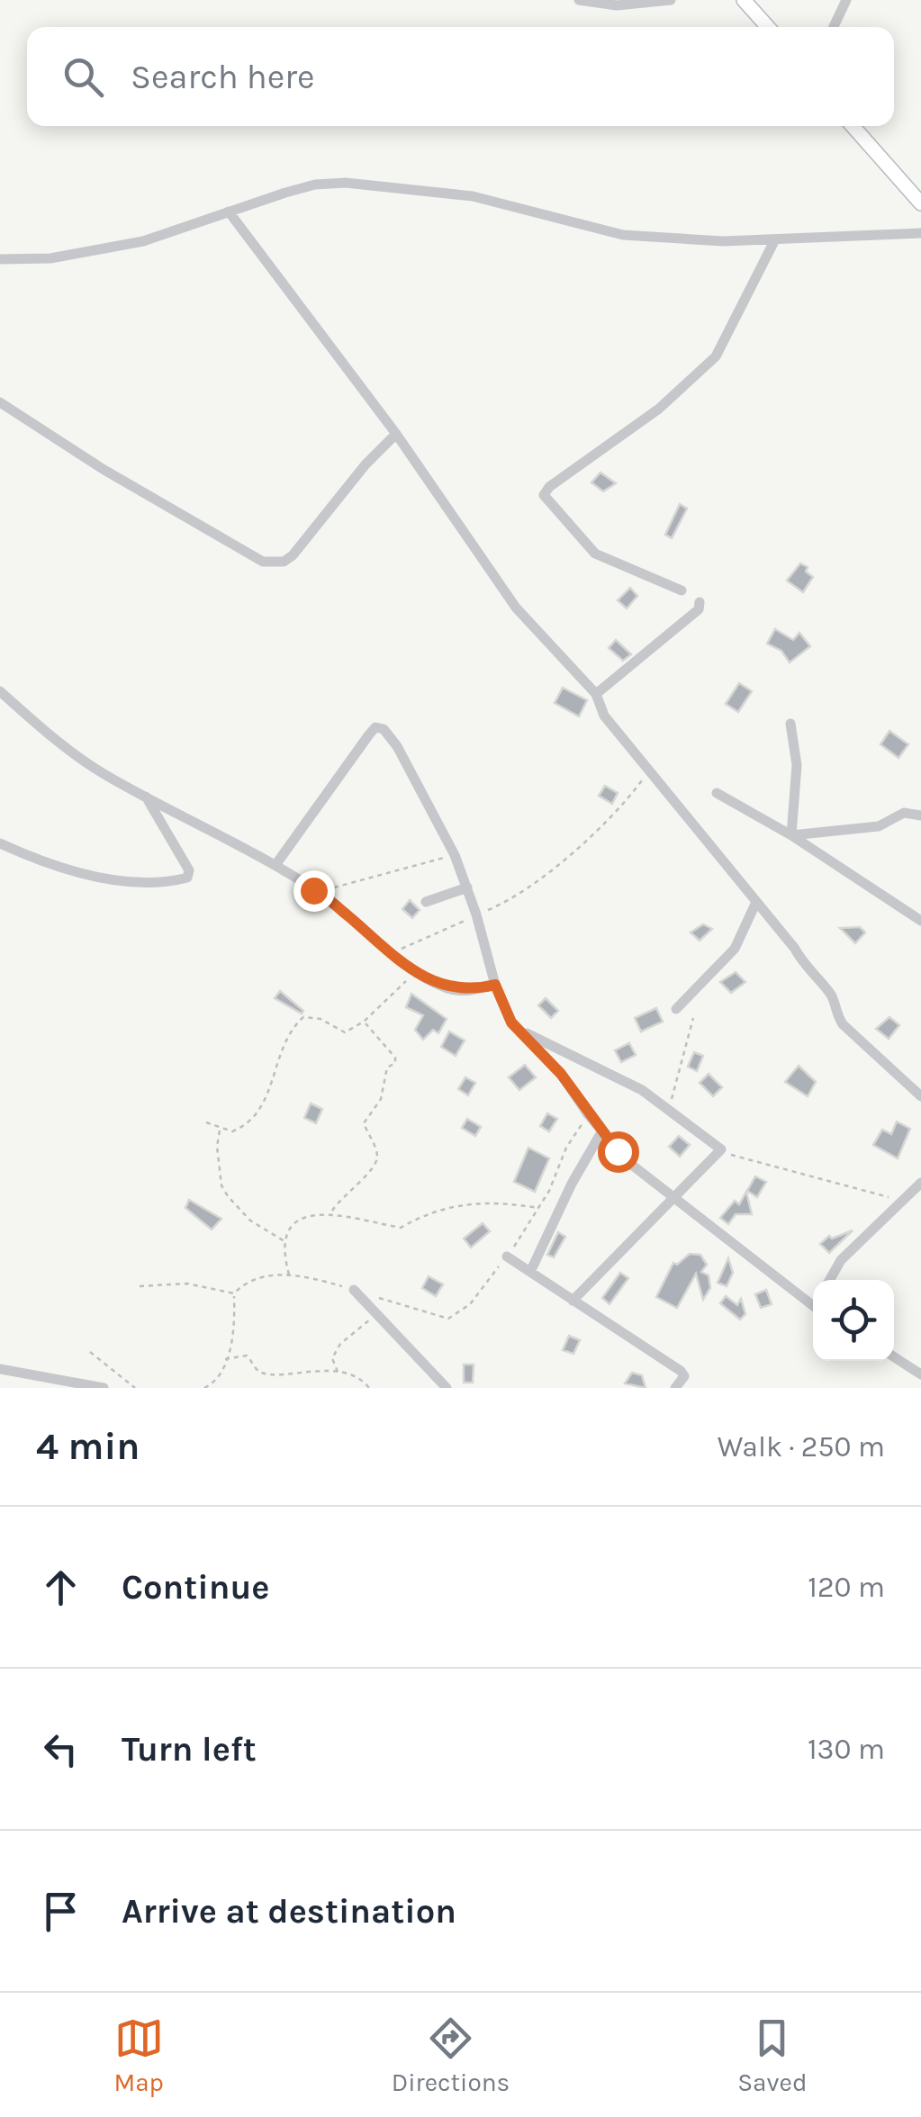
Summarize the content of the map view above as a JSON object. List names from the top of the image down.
{
  "page": {
    "search": "Search here",
    "heading": ["4 min", "Walk · 250 m"],
    "list": [
      ["Continue", "120 m"],
      ["Turn left", "130 m"],
      "Arrive at destination"
    ],
    "nav": ["Map", "Directions", "Saved"]
  }
}
